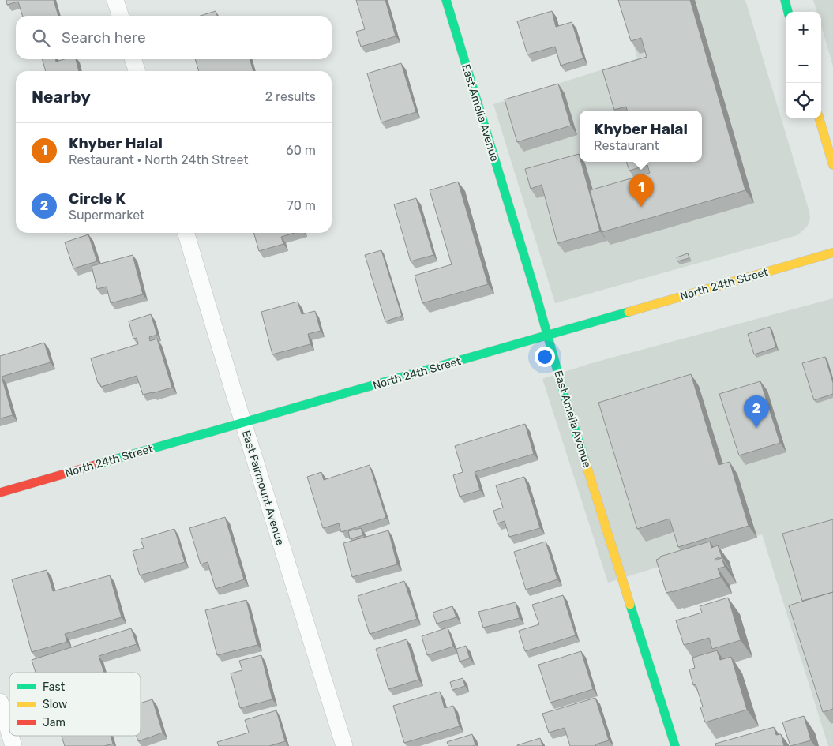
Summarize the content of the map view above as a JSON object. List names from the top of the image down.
{
  "streets": {
    "main road": ["East Amelia Avenue", "North 24th Street"],
    "street": ["East Fairmount Avenue"]
  },
  "crossings": [
    ["East Amelia Avenue", "North 24th Street"],
    ["North 24th Street", "East Fairmount Avenue"]
  ],
  "legend": ["Fast", "Slow", "Jam"],
  "page": {
    "map_buttons": ["+", "−"],
    "search": "Search here",
    "heading": ["Nearby", "2 results"],
    "popup": ["Khyber Halal", "Restaurant"],
    "list": [
      {
        "mark": "1",
        "name": "Khyber Halal",
        "note": "Restaurant · North 24th Street",
        "value": "60 m"
      },
      {
        "mark": "2",
        "name": "Circle K",
        "note": "Supermarket",
        "value": "70 m"
      }
    ],
    "pins": ["1", "2"]
  }
}
